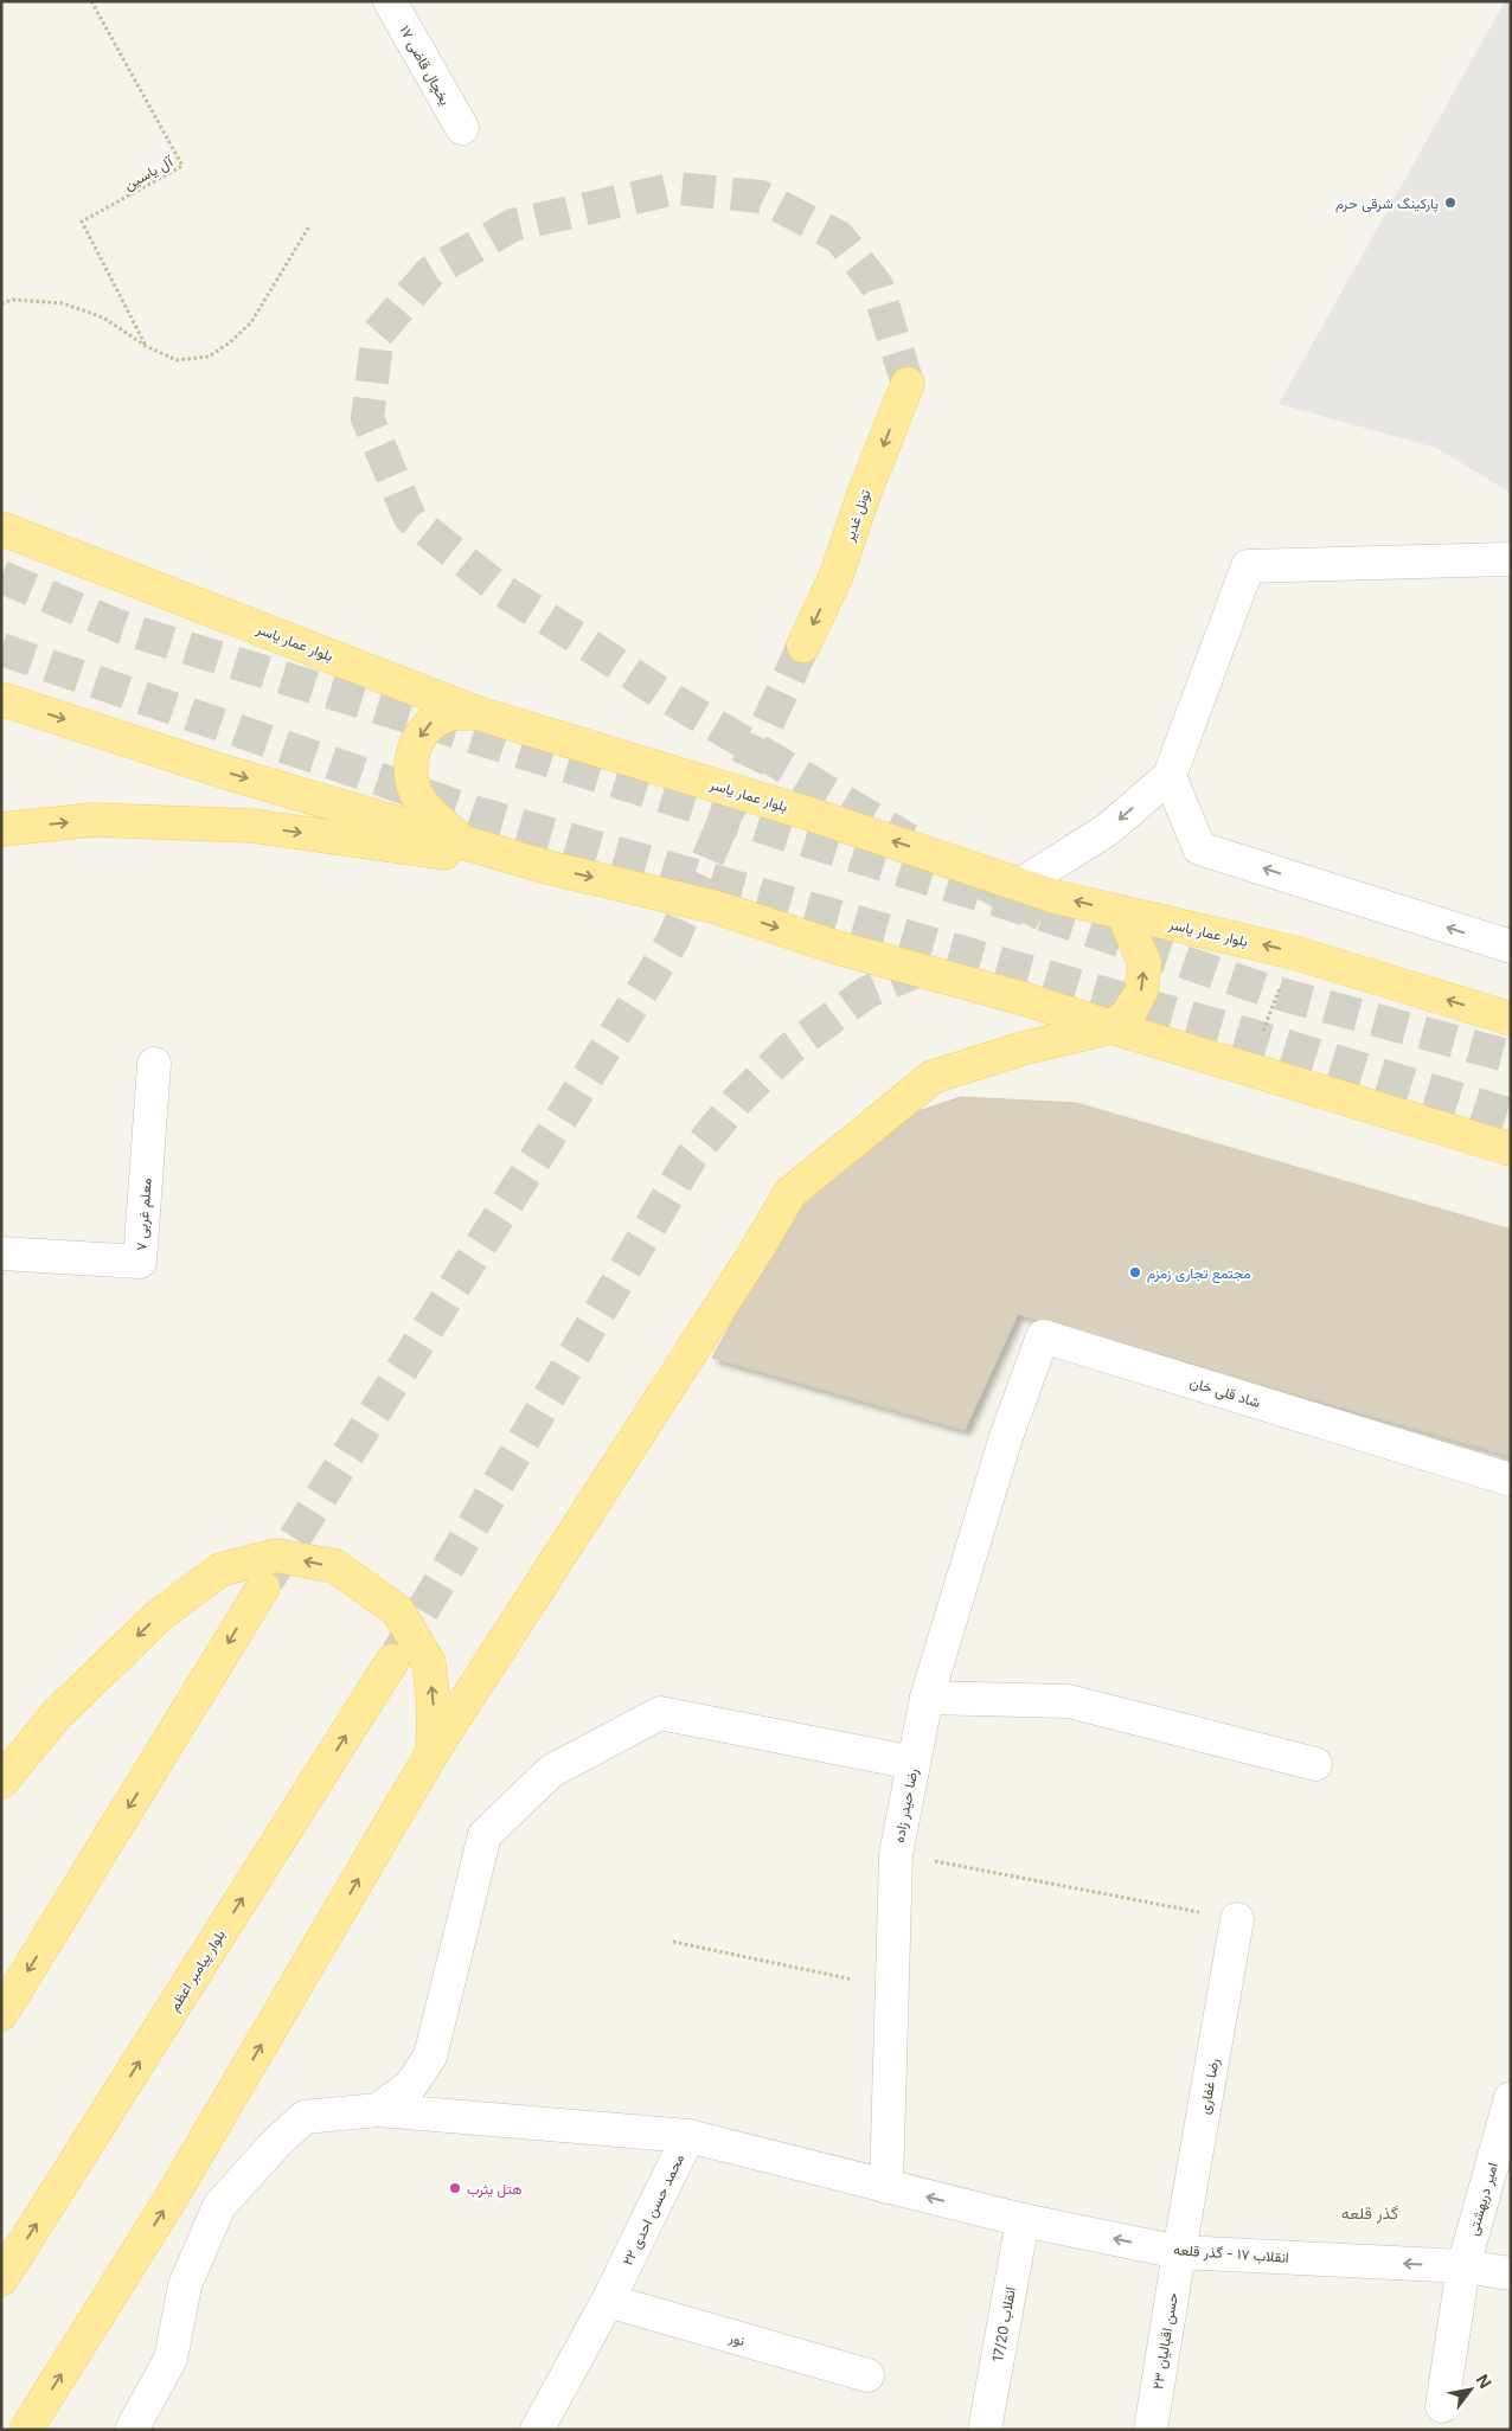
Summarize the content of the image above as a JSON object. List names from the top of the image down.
{
  "streets": {
    "main road": ["تونل غدیر", "بلوار عمار یاسر", "بلوار پیامبر اعظم"],
    "street": [
      "۱۷ یخچال قاضی",
      "معلم غربی ۷",
      "شاد قلی خان",
      "رضا حیدر زاده",
      "رضا غفاری",
      "امیر دربهشتی",
      "۲۲ محمد حسن احدی",
      "انقلاب ۱۷ - گذر قلعه",
      "انقلاب 17/20",
      "نور",
      "۲۳ حسن اقبالیان"
    ],
    "path": ["آل یاسین"]
  },
  "crossings": [
    ["شاد قلی خان", "رضا حیدر زاده"],
    ["رضا حیدر زاده", "۲۲ محمد حسن احدی"],
    ["رضا حیدر زاده", "انقلاب ۱۷ - گذر قلعه"],
    ["رضا غفاری", "انقلاب ۱۷ - گذر قلعه"],
    ["رضا غفاری", "۲۳ حسن اقبالیان"],
    ["امیر دربهشتی", "انقلاب ۱۷ - گذر قلعه"],
    ["۲۲ محمد حسن احدی", "انقلاب ۱۷ - گذر قلعه"],
    ["۲۲ محمد حسن احدی", "نور"],
    ["انقلاب ۱۷ - گذر قلعه", "انقلاب 17/20"],
    ["انقلاب ۱۷ - گذر قلعه", "۲۳ حسن اقبالیان"]
  ],
  "one_way": ["تونل غدیر", "انقلاب ۱۷ - گذر قلعه"],
  "districts": ["گذر قلعه"],
  "places": ["پارکینگ شرقی حرم", "مجتمع تجاری زمزم", "هتل یثرب"],
  "north": "top right"
}
